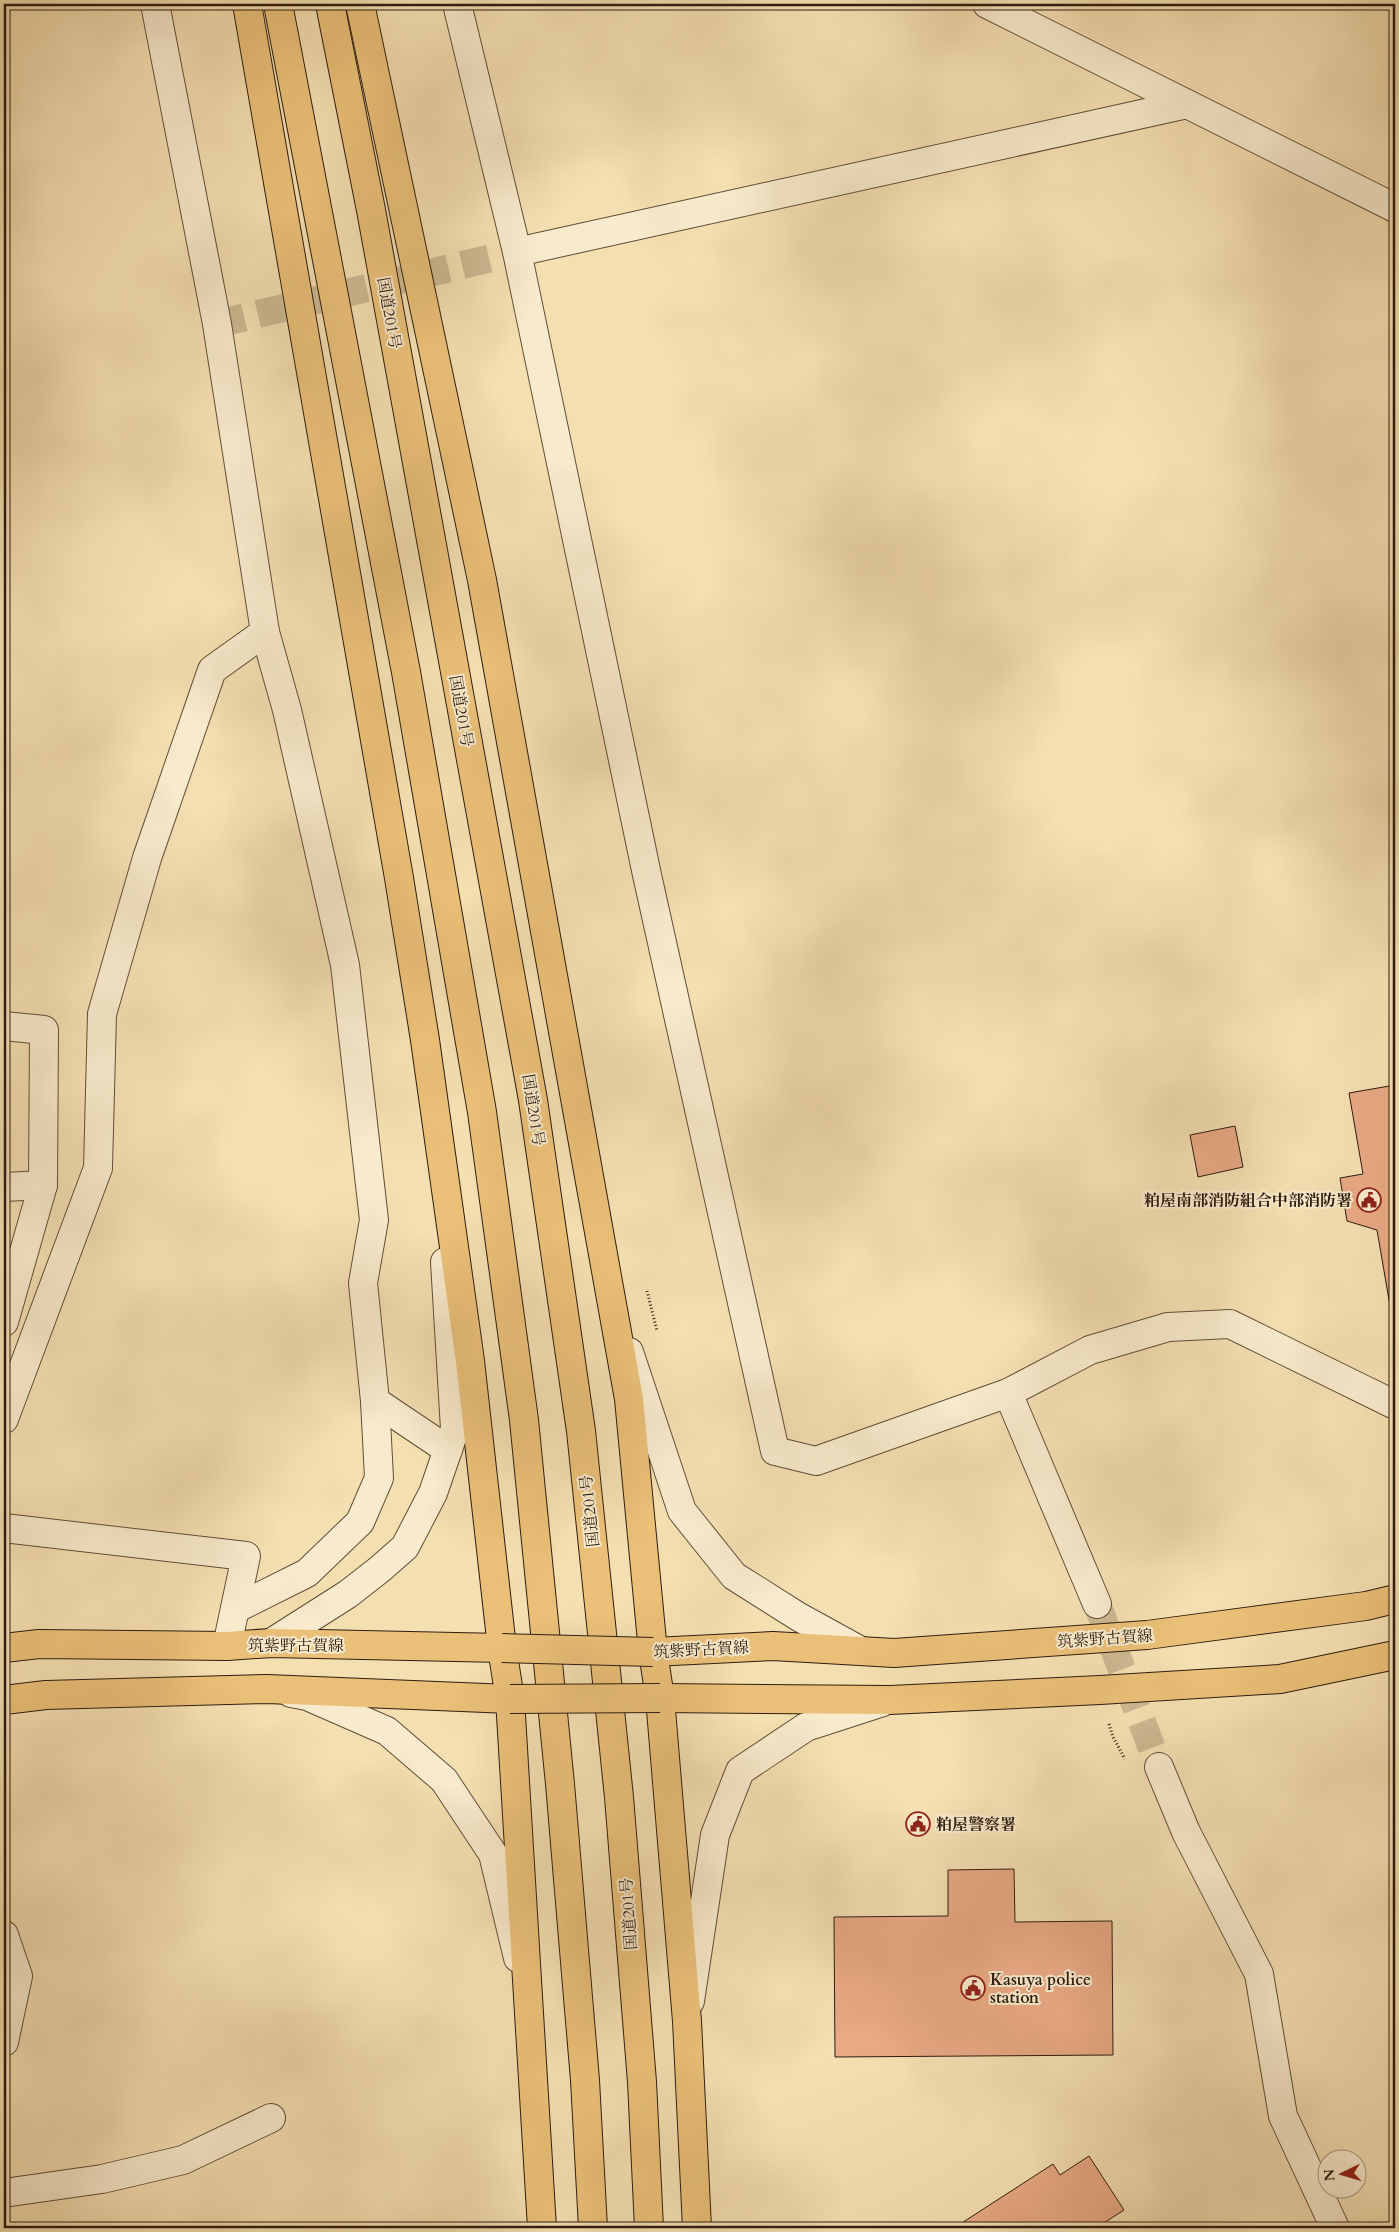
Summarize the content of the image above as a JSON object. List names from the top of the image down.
{
  "streets": {
    "main road": ["国道201号", "筑紫野古賀線"]
  },
  "places": {
    "public building": ["粕屋南部消防組合中部消防署", "粕屋警察署", "Kasuya police station"]
  },
  "north": "left"
}
